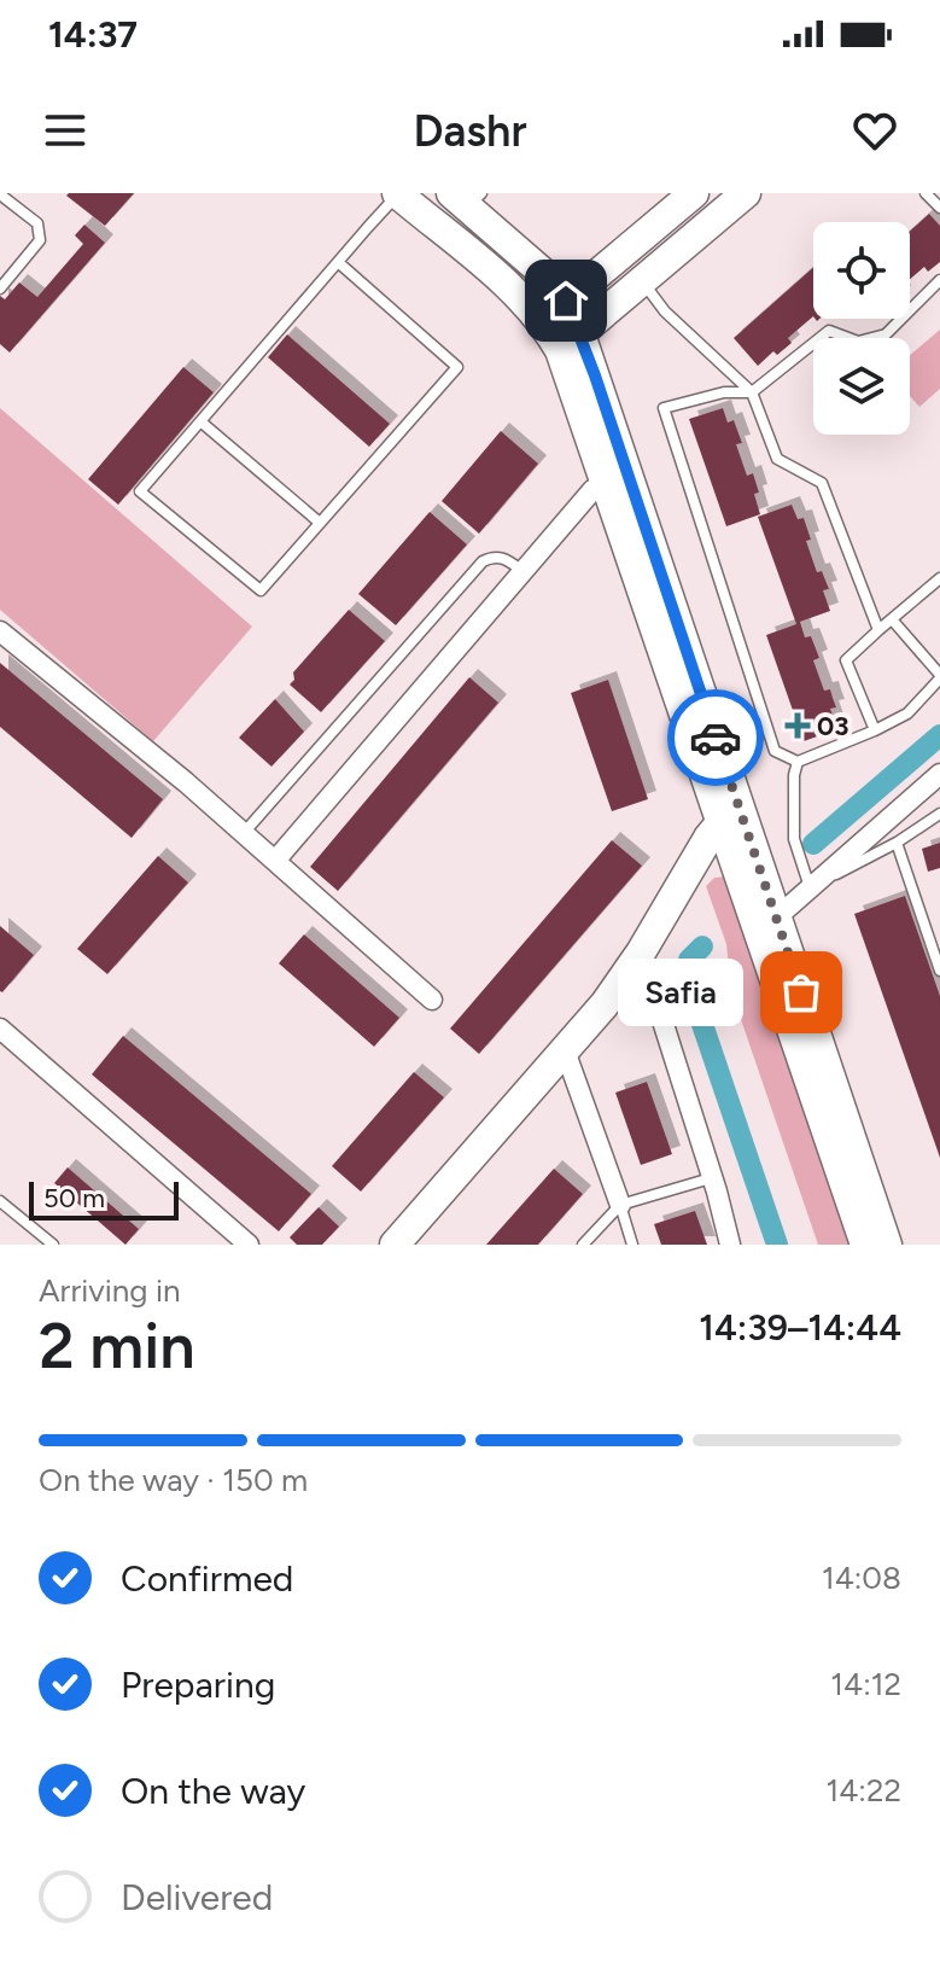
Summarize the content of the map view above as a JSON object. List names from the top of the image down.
{
  "places": {
    "health": ["03"],
    "other": ["Safia"]
  },
  "scale_bar": "50 m",
  "page": {
    "status": "14:37",
    "header": "Dashr",
    "bubble": "Safia",
    "scale": "50 m",
    "heading": ["2 min", "Arriving in", "14:39–14:44"],
    "bar": "On the way · 150 m",
    "list": [
      ["Confirmed", "14:08"],
      ["Preparing", "14:12"],
      ["On the way", "14:22"],
      "Delivered"
    ]
  }
}
